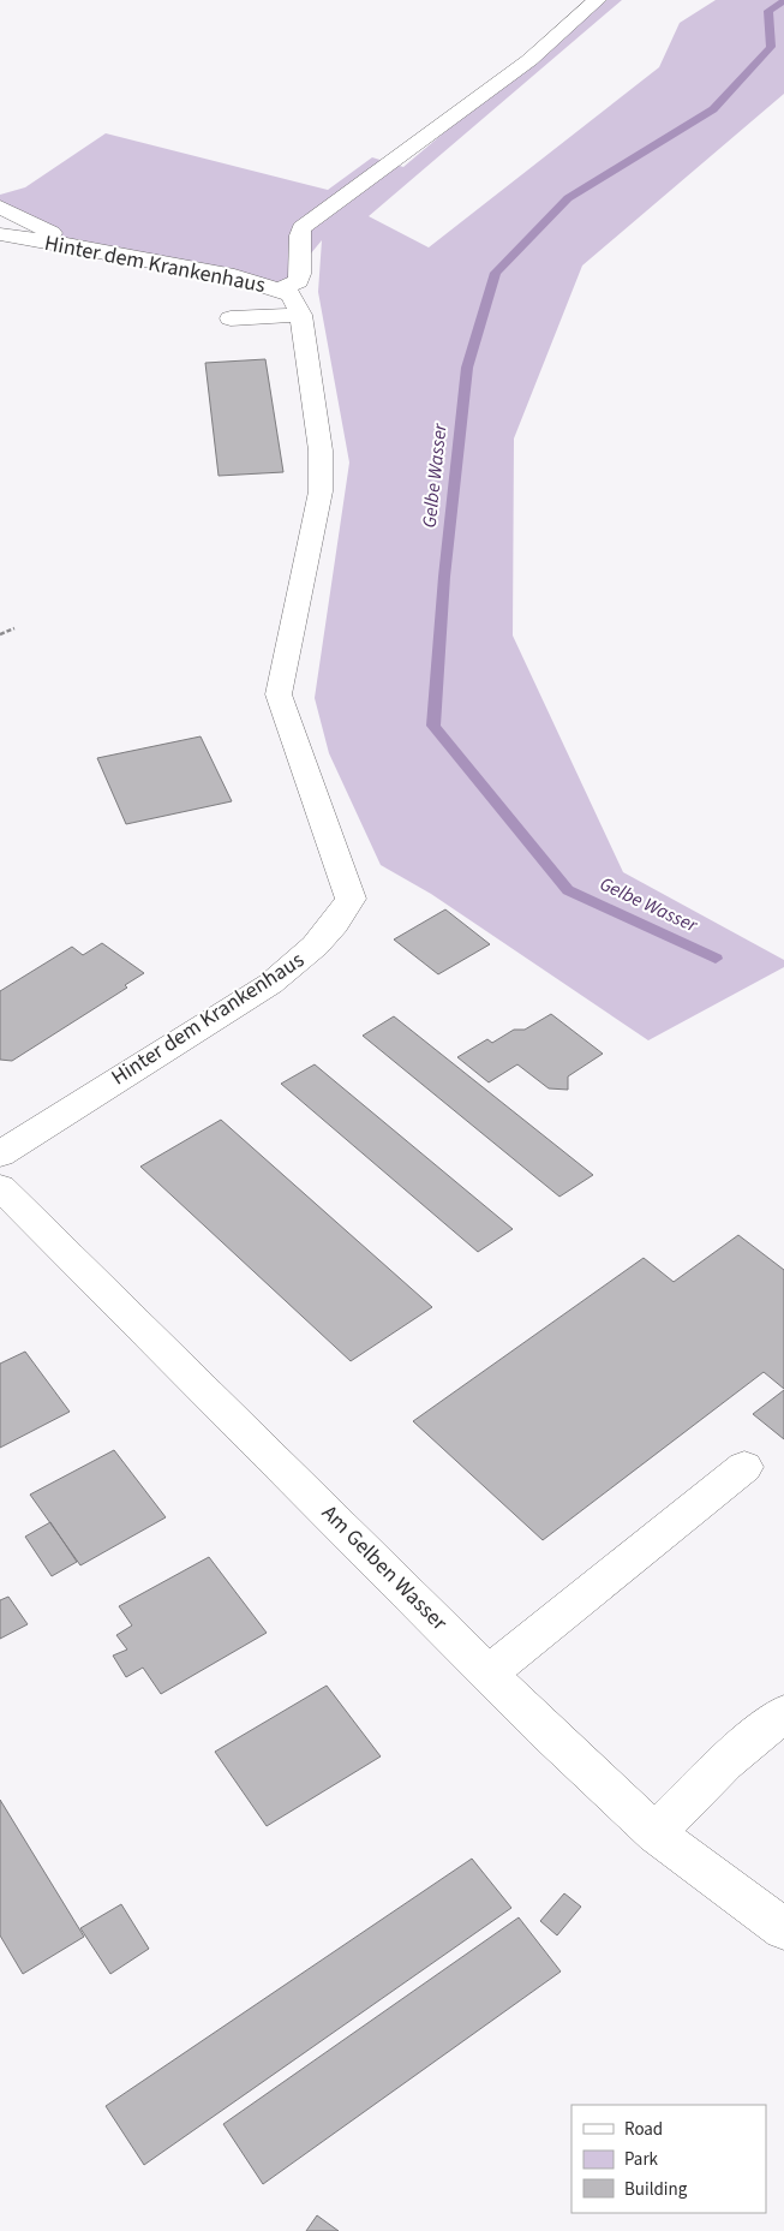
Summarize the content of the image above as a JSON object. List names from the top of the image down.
{
  "streets": {
    "street": ["Hinter dem Krankenhaus", "Am Gelben Wasser"]
  },
  "water": ["Gelbe Wasser"],
  "legend": ["Road", "Park", "Building"]
}
